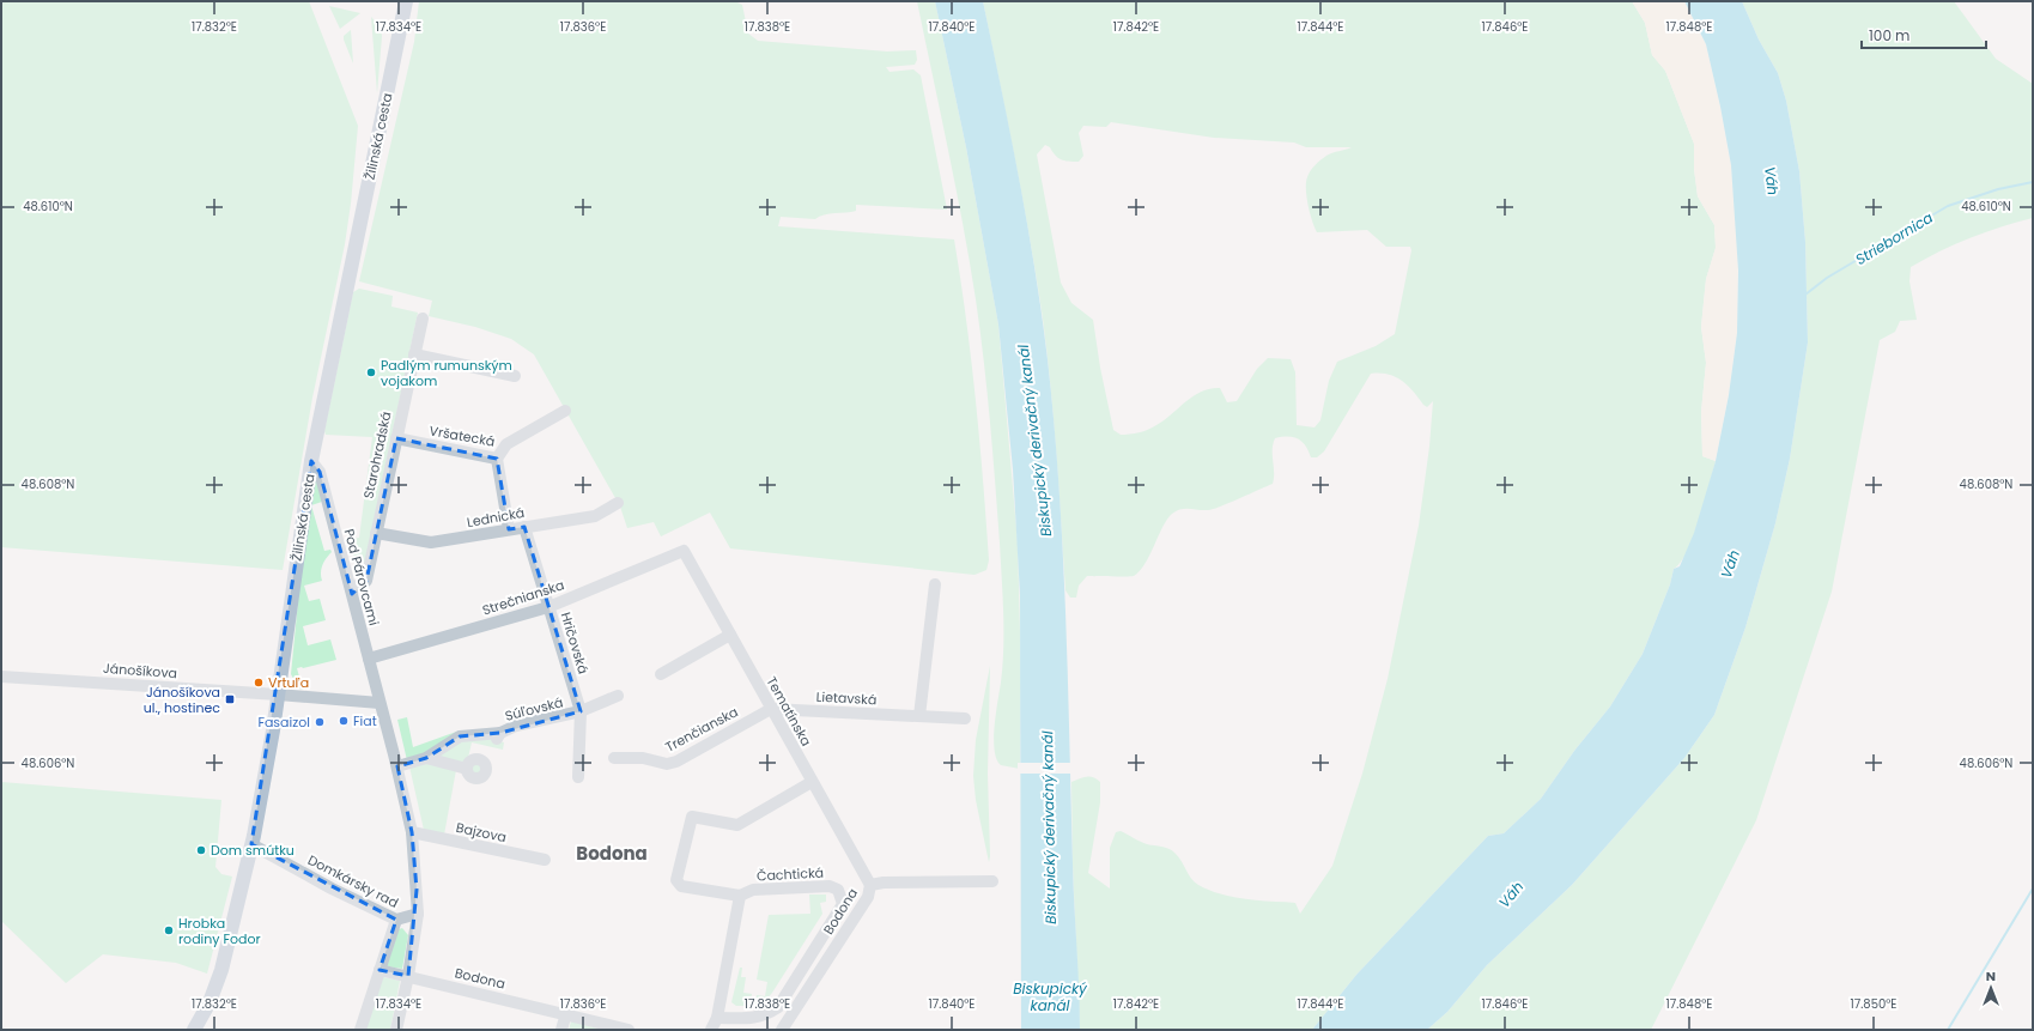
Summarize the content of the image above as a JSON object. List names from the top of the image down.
{
  "streets": {
    "main road": ["Žilinská cesta"],
    "street": [
      "Vršatecká",
      "Starohradská",
      "Lednická",
      "Pod Párovcami",
      "Strečnianska",
      "Hričovská",
      "Jánošíkova",
      "Lietavská",
      "Súľovská",
      "Tematínska",
      "Trenčianska",
      "Bajzova",
      "Čachtická",
      "Domkársky rad",
      "Bodona"
    ]
  },
  "crossings": [
    ["Žilinská cesta", "Pod Párovcami"],
    ["Žilinská cesta", "Jánošíkova"],
    ["Žilinská cesta", "Domkársky rad"],
    ["Vršatecká", "Starohradská"],
    ["Starohradská", "Lednická"],
    ["Starohradská", "Pod Párovcami"],
    ["Lednická", "Hričovská"],
    ["Pod Párovcami", "Strečnianska"],
    ["Pod Párovcami", "Bajzova"],
    ["Pod Párovcami", "Domkársky rad"],
    ["Pod Párovcami", "Bodona"],
    ["Strečnianska", "Hričovská"],
    ["Strečnianska", "Tematínska"],
    ["Hričovská", "Súľovská"],
    ["Lietavská", "Tematínska"],
    ["Lietavská", "Trenčianska"],
    ["Tematínska", "Trenčianska"],
    ["Tematínska", "Bodona"]
  ],
  "districts": ["Bodona"],
  "water": [
    "Váh",
    "Striebornica",
    "Biskupický derivačný kanál",
    "Biskupický kanál"
  ],
  "places": {
    "other": [
      "Padlým rumunským vojakom",
      "Vrtuľa",
      "Fiat",
      "Fasaizol",
      "Dom smútku",
      "Hrobka rodiny Fodor"
    ],
    "transit": ["Jánošíkova ul., hostinec"]
  },
  "scale_bar": "100 m",
  "north": "top",
  "coordinates": [
    "17.832°E",
    "17.834°E",
    "17.836°E",
    "17.838°E",
    "17.840°E",
    "17.842°E",
    "17.844°E",
    "17.846°E",
    "17.848°E",
    "48.610°N",
    "48.608°N",
    "48.606°N",
    "17.850°E"
  ]
}
